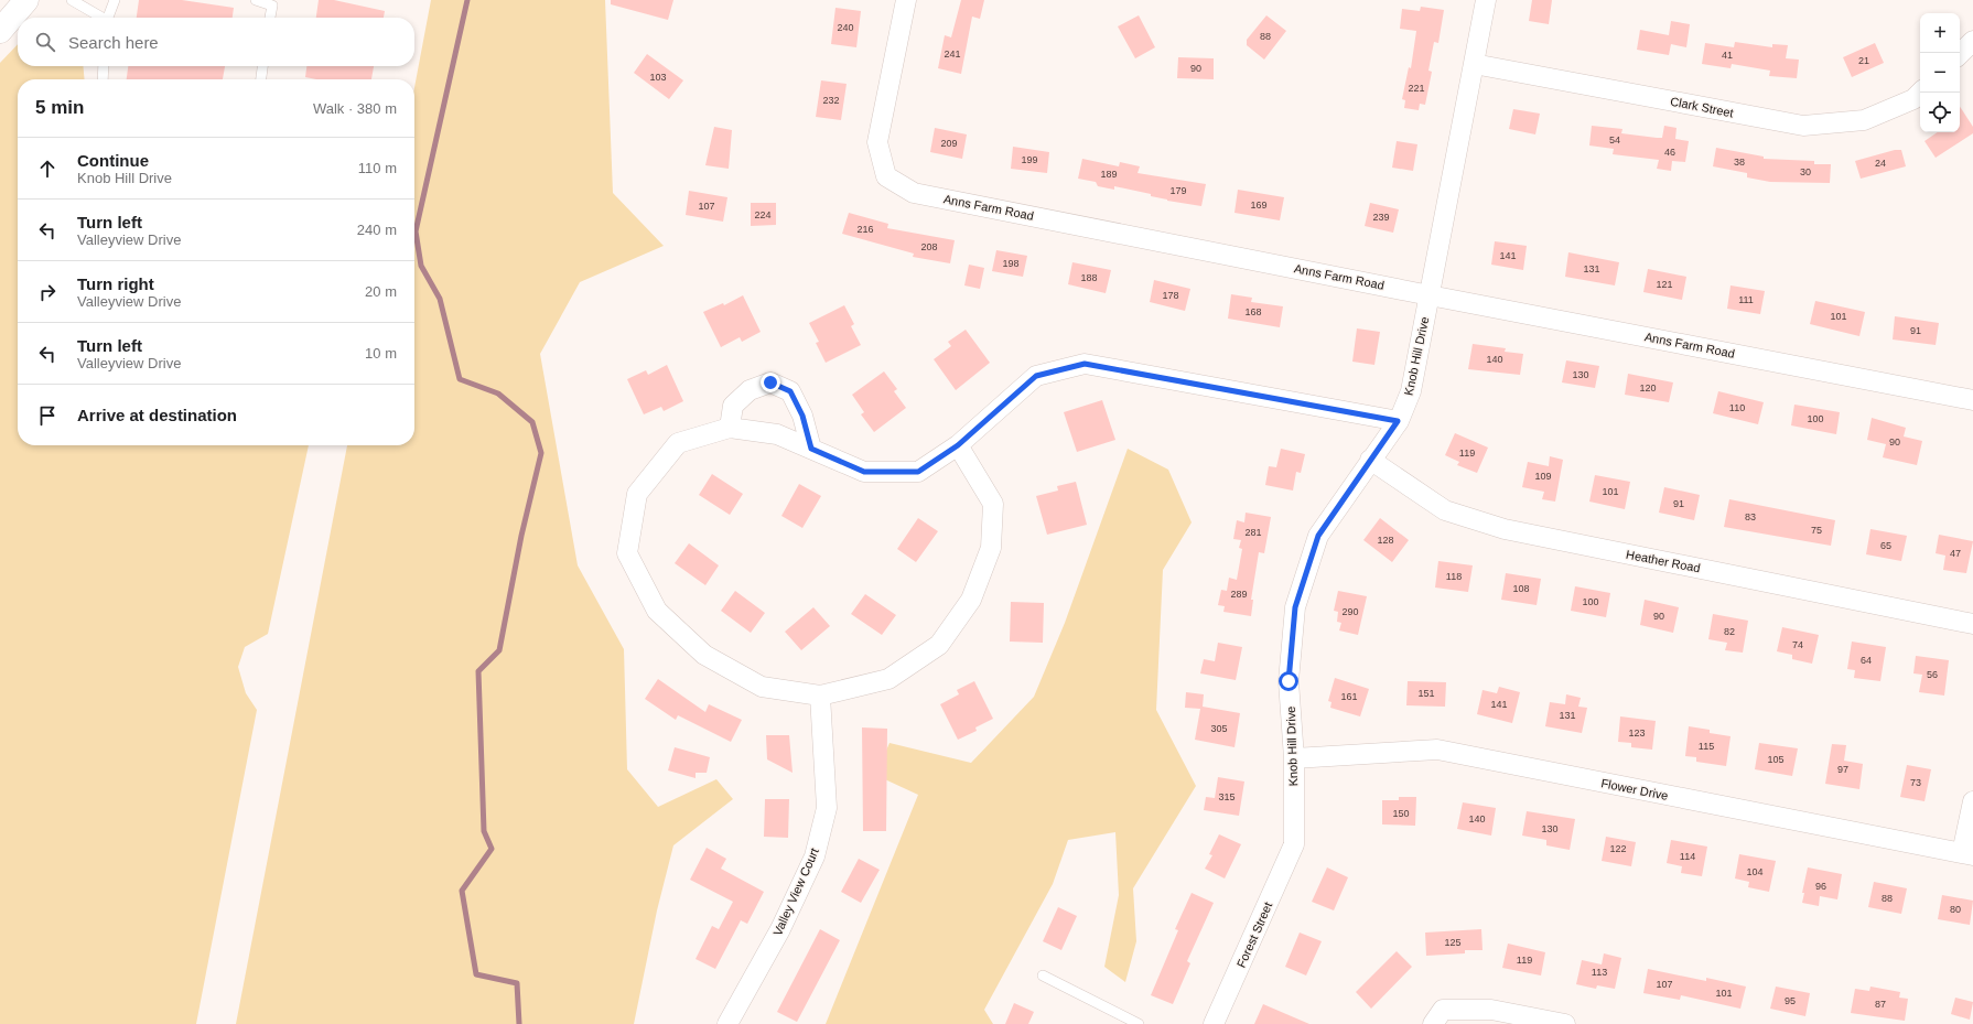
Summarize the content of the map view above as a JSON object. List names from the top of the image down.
{
  "streets": {
    "street": [
      "Clark Street",
      "Anns Farm Road",
      "Knob Hill Drive",
      "Heather Road",
      "Flower Drive",
      "Valley View Court",
      "Forest Street"
    ]
  },
  "crossings": [
    ["Clark Street", "Knob Hill Drive"],
    ["Anns Farm Road", "Knob Hill Drive"],
    ["Knob Hill Drive", "Heather Road"],
    ["Knob Hill Drive", "Flower Drive"],
    ["Knob Hill Drive", "Forest Street"]
  ],
  "house_numbers": [
    "240",
    "88",
    "241",
    "41",
    "21",
    "90",
    "103",
    "221",
    "232",
    "54",
    "209",
    "46",
    "199",
    "38",
    "24",
    "30",
    "189",
    "179",
    "169",
    "107",
    "224",
    "239",
    "216",
    "208",
    "141",
    "198",
    "131",
    "188",
    "121",
    "178",
    "111",
    "168",
    "101",
    "91",
    "140",
    "130",
    "120",
    "110",
    "100",
    "90",
    "119",
    "109",
    "101",
    "91",
    "83",
    "75",
    "281",
    "128",
    "65",
    "47",
    "118",
    "108",
    "289",
    "100",
    "290",
    "90",
    "82",
    "74",
    "64",
    "56",
    "151",
    "161",
    "141",
    "131",
    "305",
    "123",
    "115",
    "105",
    "97",
    "73",
    "315",
    "150",
    "140",
    "130",
    "122",
    "114",
    "104",
    "96",
    "88",
    "80",
    "125",
    "119",
    "113",
    "107",
    "101",
    "95",
    "87"
  ],
  "page": {
    "map_buttons": ["+", "−"],
    "search": "Search here",
    "heading": ["5 min", "Walk · 380 m"],
    "list": [
      ["Continue", "Knob Hill Drive", "110 m"],
      ["Turn left", "Valleyview Drive", "240 m"],
      ["Turn right", "Valleyview Drive", "20 m"],
      ["Turn left", "Valleyview Drive", "10 m"],
      "Arrive at destination"
    ]
  }
}
